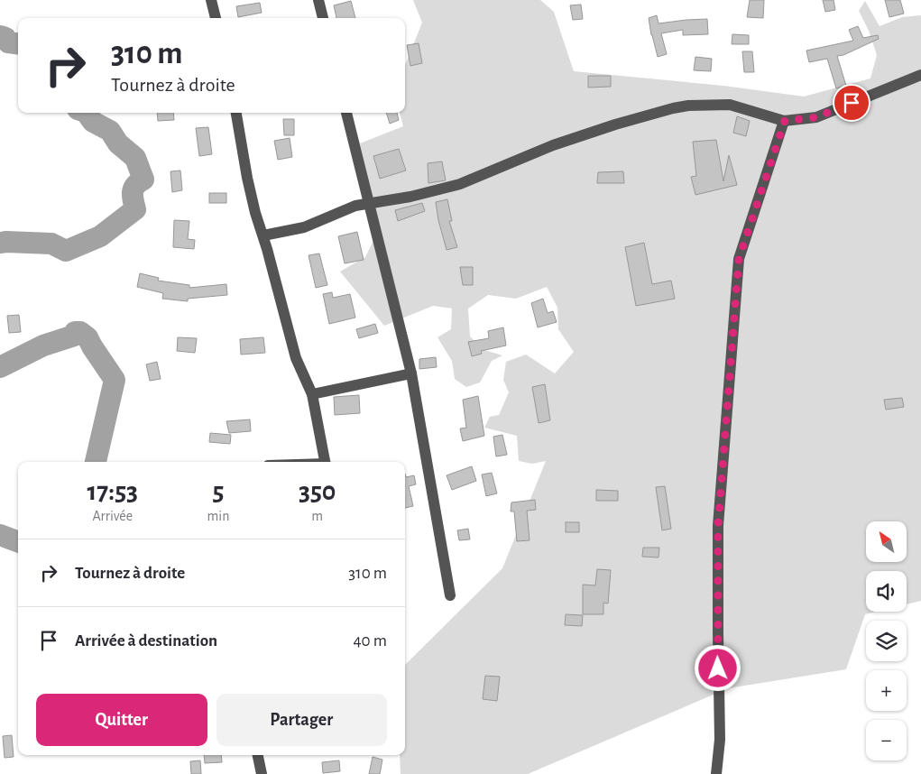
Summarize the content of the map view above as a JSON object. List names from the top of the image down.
{
  "north": "top left",
  "page": {
    "turn": ["310 m", "Tournez à droite"],
    "eta": [
      "17:53",
      "Arrivée",
      "5",
      "min",
      "350",
      "m"
    ],
    "map_buttons": ["+", "−"],
    "list": [
      {
        "name": "Tournez à droite",
        "value": "310 m"
      },
      {
        "name": "Arrivée à destination",
        "value": "40 m"
      }
    ],
    "buttons": ["Quitter", "Partager"]
  }
}
